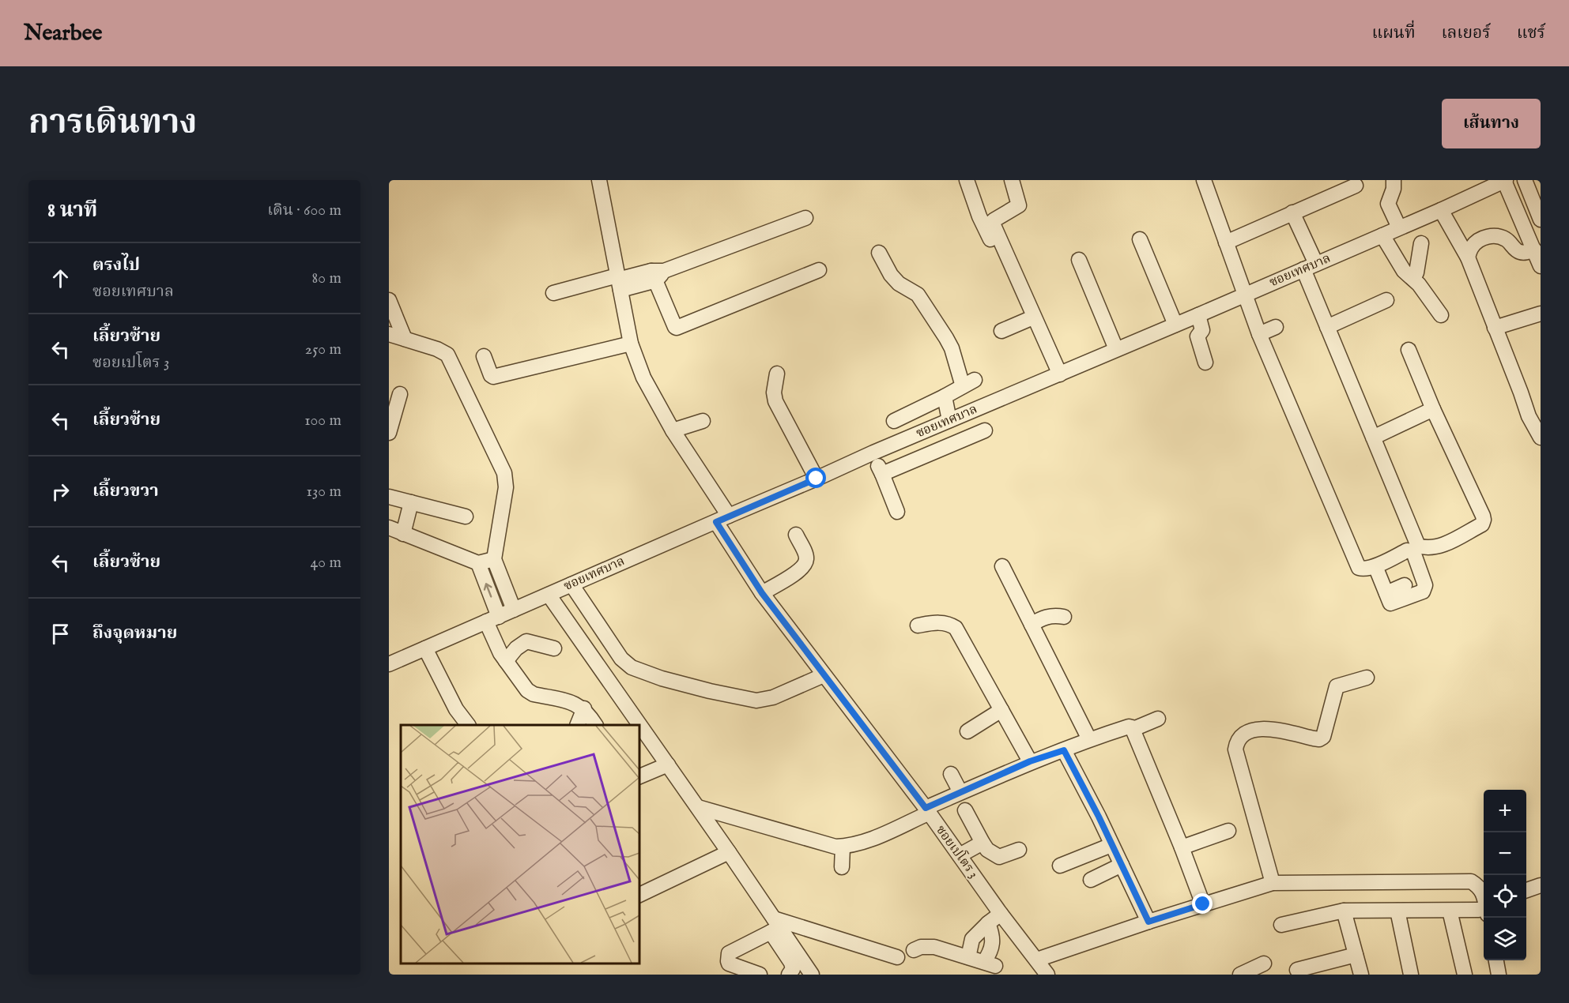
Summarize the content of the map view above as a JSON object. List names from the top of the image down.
{
  "streets": {
    "street": ["ซอยเทศบาล", "ซอยเปโตร 3"]
  },
  "crossings": [
    ["ซอยเทศบาล", "ซอยเปโตร 3"]
  ],
  "page": {
    "header": "Nearbee",
    "nav": ["แผนที่", "เลเยอร์", "แชร์"],
    "title": "การเดินทาง",
    "buttons": "เส้นทาง",
    "heading": ["8 นาที", "เดิน · 600 m"],
    "list": [
      ["ตรงไป", "ซอยเทศบาล", "80 m"],
      ["เลี้ยวซ้าย", "ซอยเปโตร 3", "250 m"],
      ["เลี้ยวซ้าย", "100 m"],
      ["เลี้ยวขวา", "130 m"],
      ["เลี้ยวซ้าย", "40 m"],
      "ถึงจุดหมาย"
    ],
    "map_buttons": ["+", "−"]
  }
}
